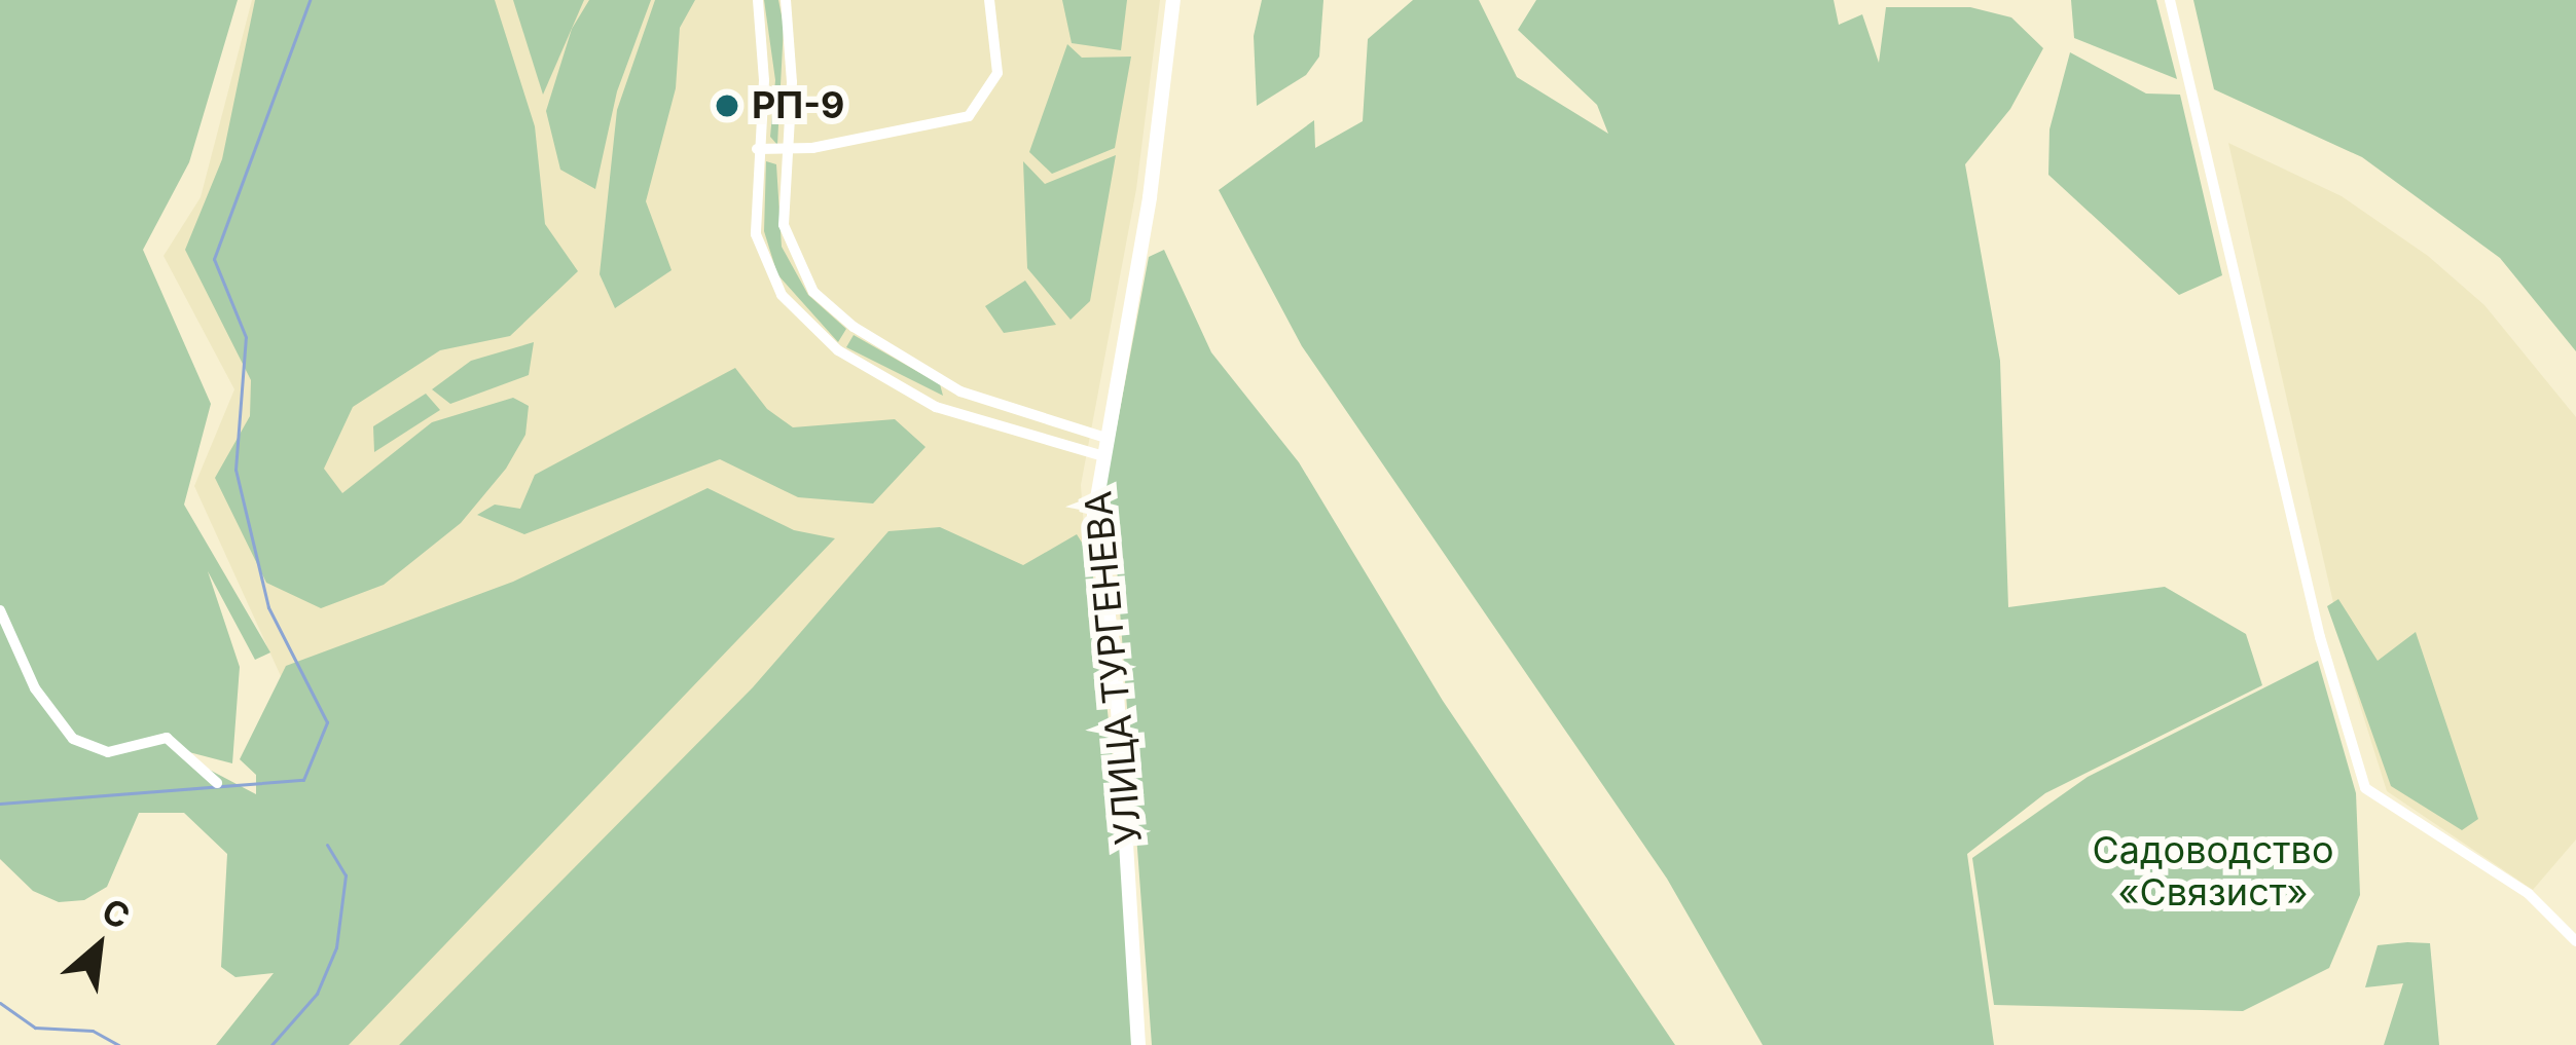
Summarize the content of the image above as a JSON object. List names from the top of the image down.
{
  "streets": {
    "street": ["УЛИЦА ТУРГЕНЕВА"]
  },
  "parks": ["Садоводство «Связист»"],
  "places": ["РП-9"],
  "north": "top right"
}
